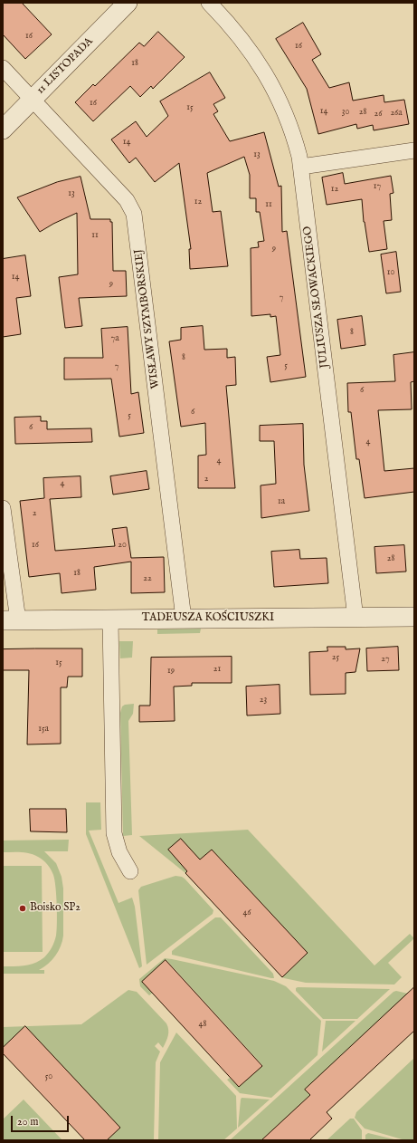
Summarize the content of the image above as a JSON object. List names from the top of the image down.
{
  "streets": {
    "street": [
      "11 LISTOPADA",
      "JULIUSZA SŁOWACKIEGO",
      "WISŁAWY SZYMBORSKIEJ",
      "TADEUSZA KOŚCIUSZKI"
    ]
  },
  "crossings": [
    ["11 LISTOPADA", "WISŁAWY SZYMBORSKIEJ"],
    ["JULIUSZA SŁOWACKIEGO", "TADEUSZA KOŚCIUSZKI"],
    ["WISŁAWY SZYMBORSKIEJ", "TADEUSZA KOŚCIUSZKI"]
  ],
  "places": ["Boisko SP2"],
  "house_numbers": [
    "16",
    "16",
    "18",
    "16",
    "15",
    "14",
    "30",
    "28",
    "26a",
    "26",
    "14",
    "13",
    "17",
    "12",
    "13",
    "12",
    "11",
    "11",
    "9",
    "10",
    "14",
    "9",
    "7",
    "8",
    "7a",
    "8",
    "5",
    "7",
    "6",
    "6",
    "5",
    "6",
    "4",
    "4",
    "2",
    "4",
    "1a",
    "2",
    "16",
    "20",
    "28",
    "18",
    "22",
    "25",
    "27",
    "15",
    "21",
    "19",
    "23",
    "15a",
    "46",
    "48",
    "50"
  ],
  "scale_bar": "20 m"
}
